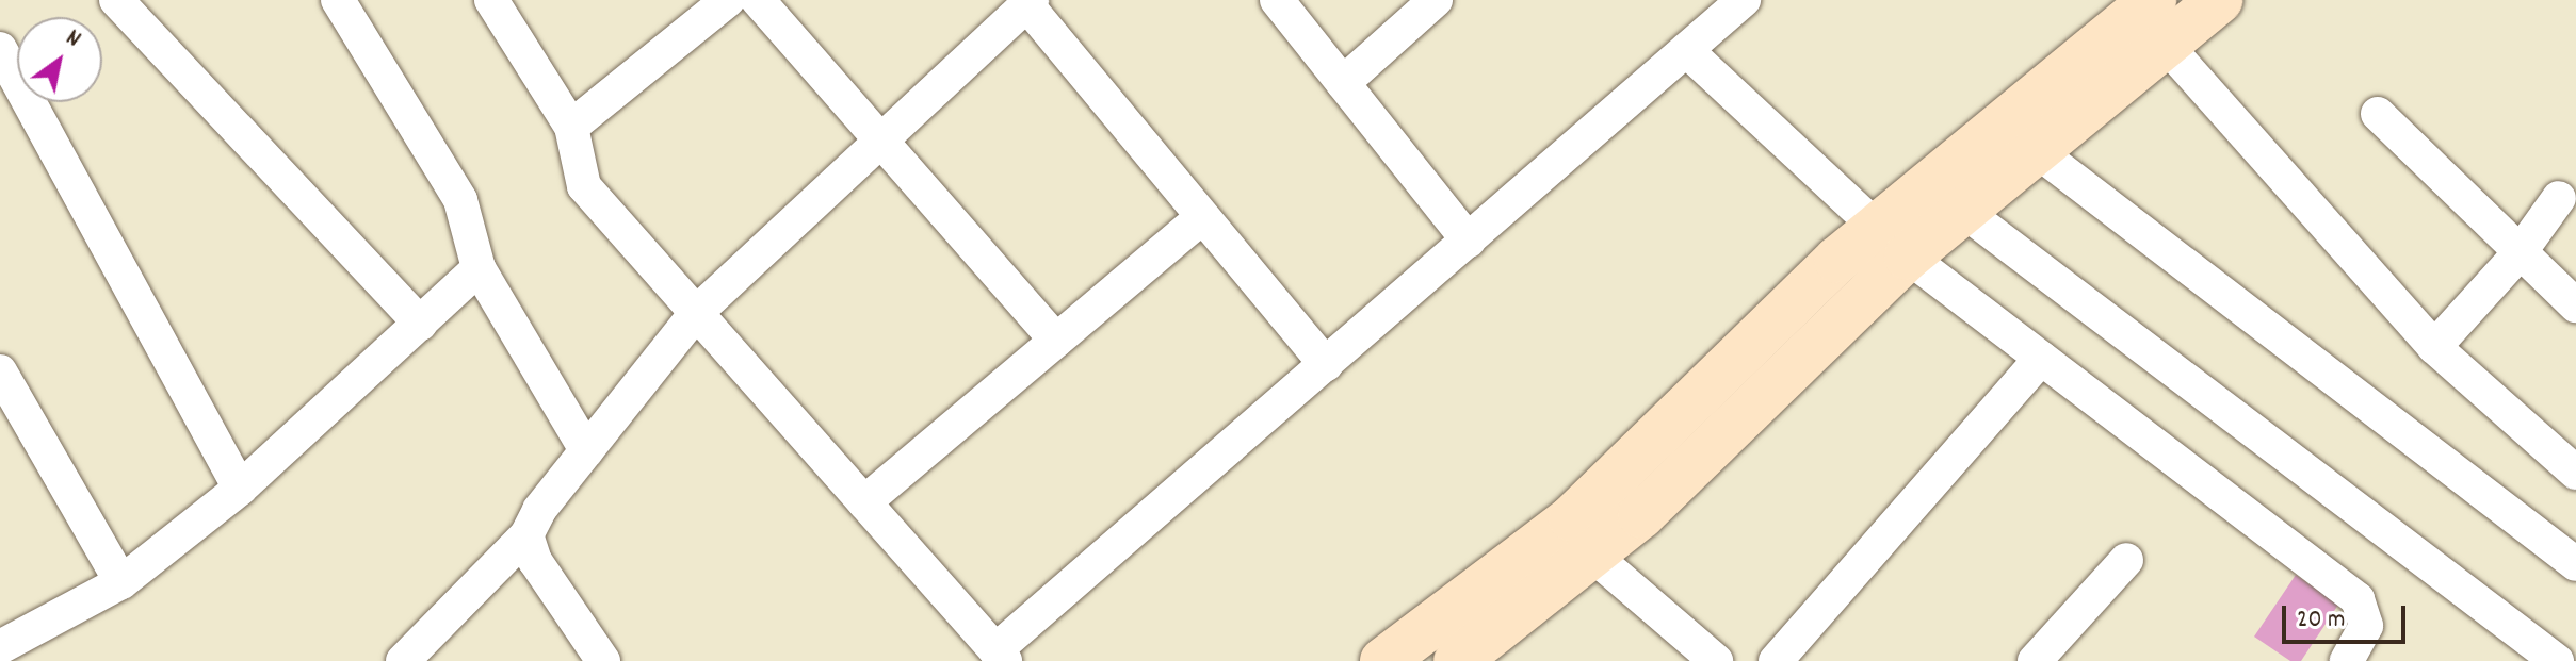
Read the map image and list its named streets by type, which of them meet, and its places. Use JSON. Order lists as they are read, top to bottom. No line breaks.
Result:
{"scale_bar":"20 m","north":"top right"}
